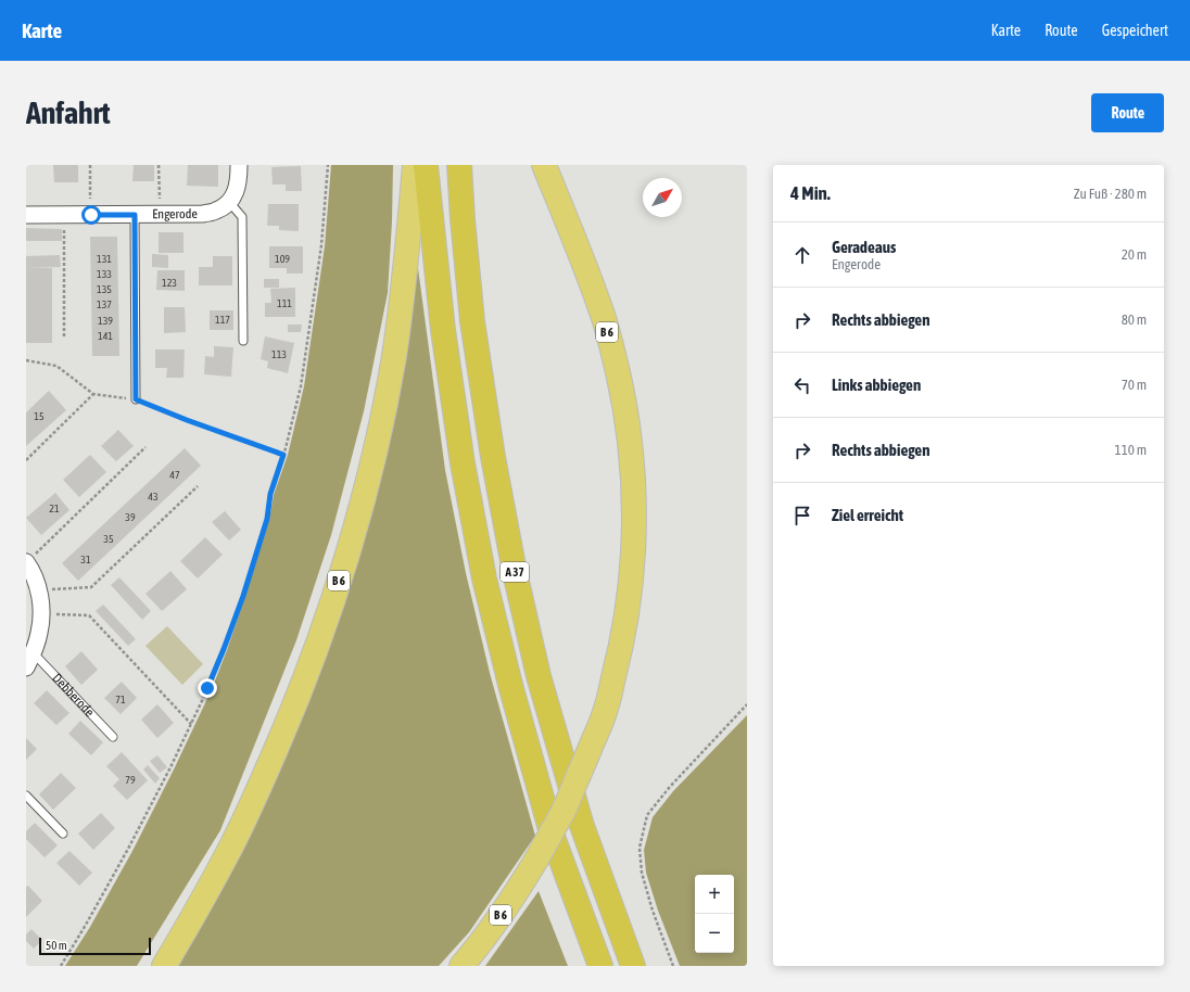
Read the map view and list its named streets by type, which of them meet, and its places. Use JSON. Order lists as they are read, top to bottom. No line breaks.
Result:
{"streets":{"highway":["B 6","A 37"],"street":["Engerode"],"lane":["Debberode"]},"house_numbers":["131","109","133","123","135","111","137","117","139","141","113","15","47","43","21","39","35","31","71","79"],"scale_bar":"50 m","north":"top right","page":{"header":"Karte","nav":["Karte","Route","Gespeichert"],"buttons":"Route","title":"Anfahrt","heading":["4 Min.","Zu Fuß · 280 m"],"list":[["Geradeaus","Engerode","20 m"],["Rechts abbiegen","80 m"],["Links abbiegen","70 m"],["Rechts abbiegen","110 m"],"Ziel erreicht"],"map_buttons":["+","−"],"scale":"50 m"}}
